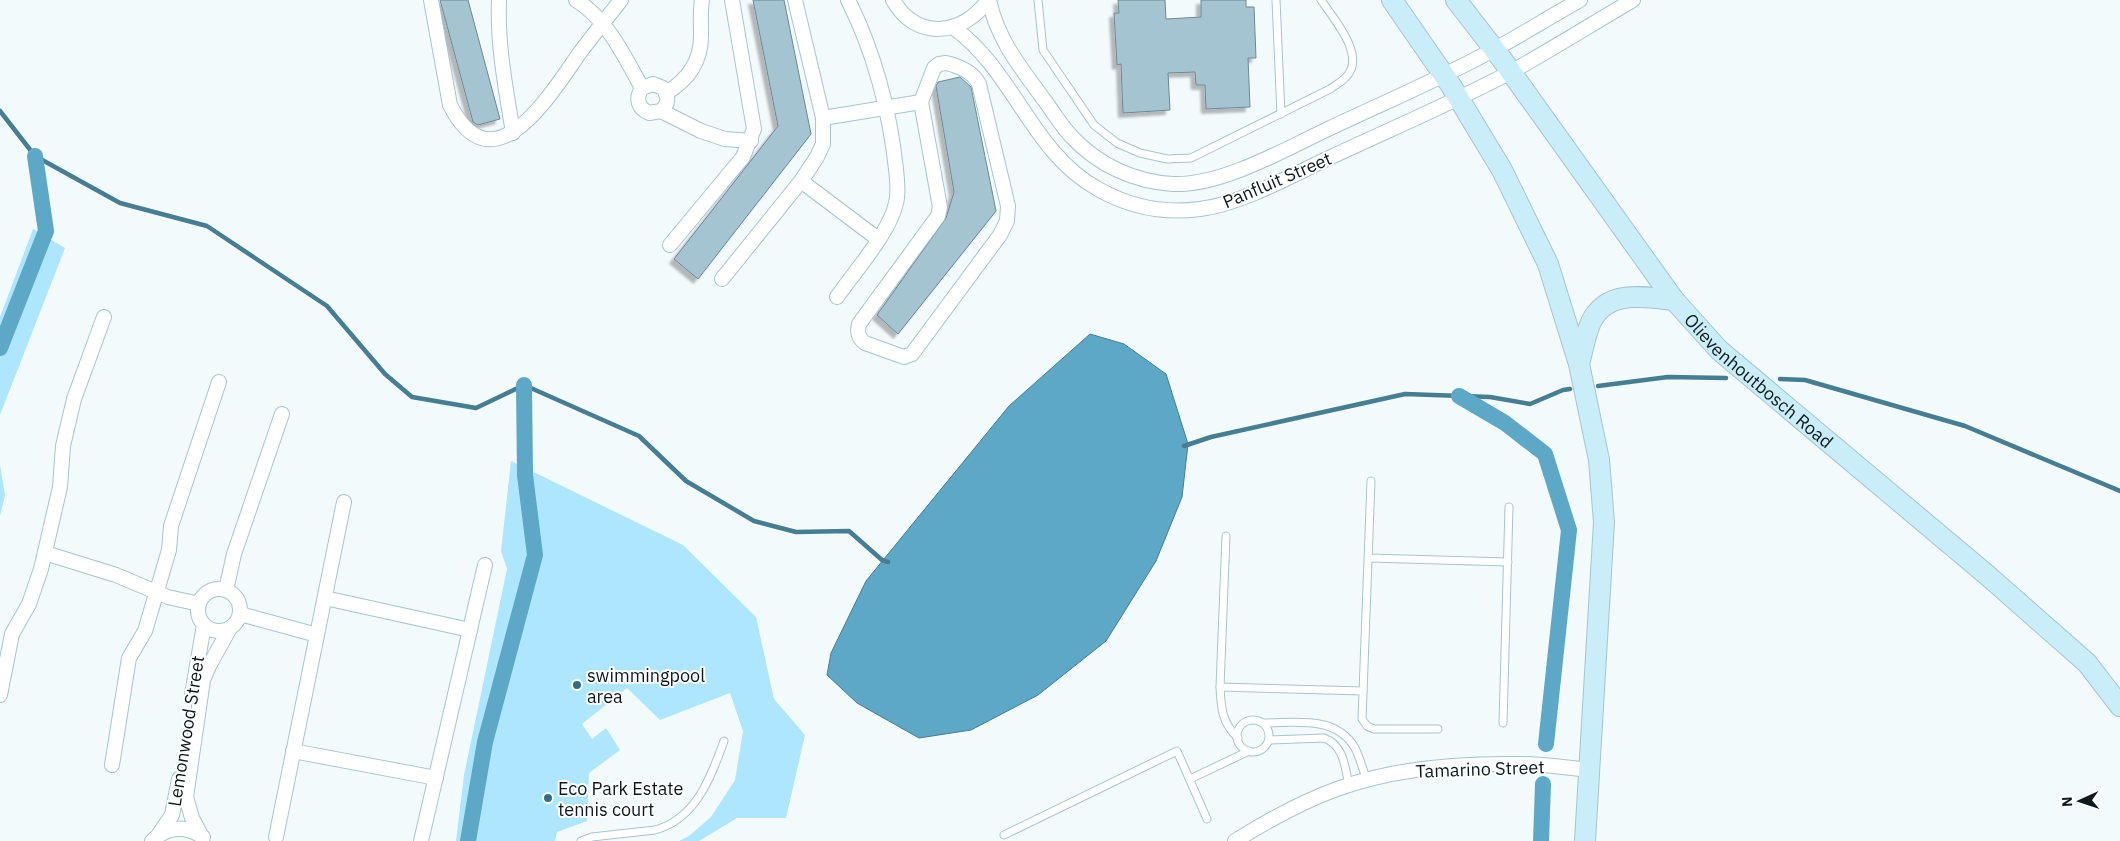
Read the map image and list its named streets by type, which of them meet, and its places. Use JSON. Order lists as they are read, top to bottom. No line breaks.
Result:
{"streets":{"main road":["Olievenhoutbosch Road"],"street":["Panfluit Street","Lemonwood Street","Tamarino Street"]},"crossings":[["Panfluit Street","Olievenhoutbosch Road"]],"places":["swimmingpool area","Eco Park Estate tennis court"],"north":"left"}
